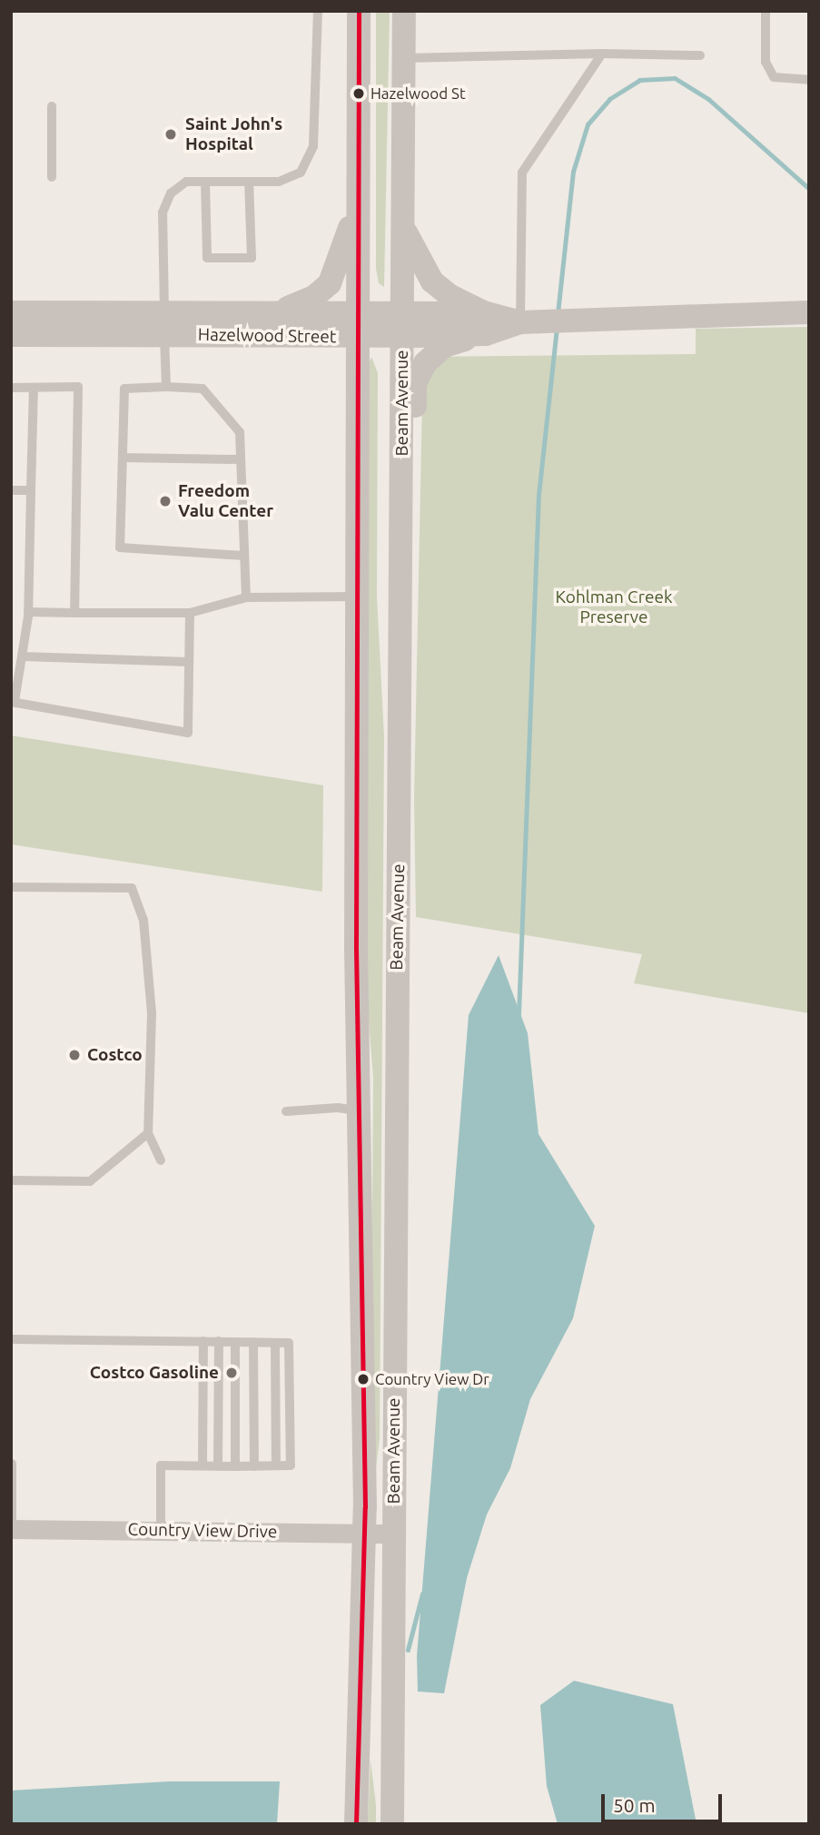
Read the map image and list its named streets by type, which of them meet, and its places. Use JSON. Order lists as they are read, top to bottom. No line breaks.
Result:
{"streets":{"street":["Hazelwood Street","Beam Avenue","Country View Drive"]},"crossings":[["Hazelwood Street","Beam Avenue"],["Beam Avenue","Country View Drive"]],"parks":["Kohlman Creek Preserve"],"places":["Hazelwood St","Saint John's Hospital","Freedom Valu Center","Costco","Costco Gasoline","Country View Dr"],"scale_bar":"50 m"}
